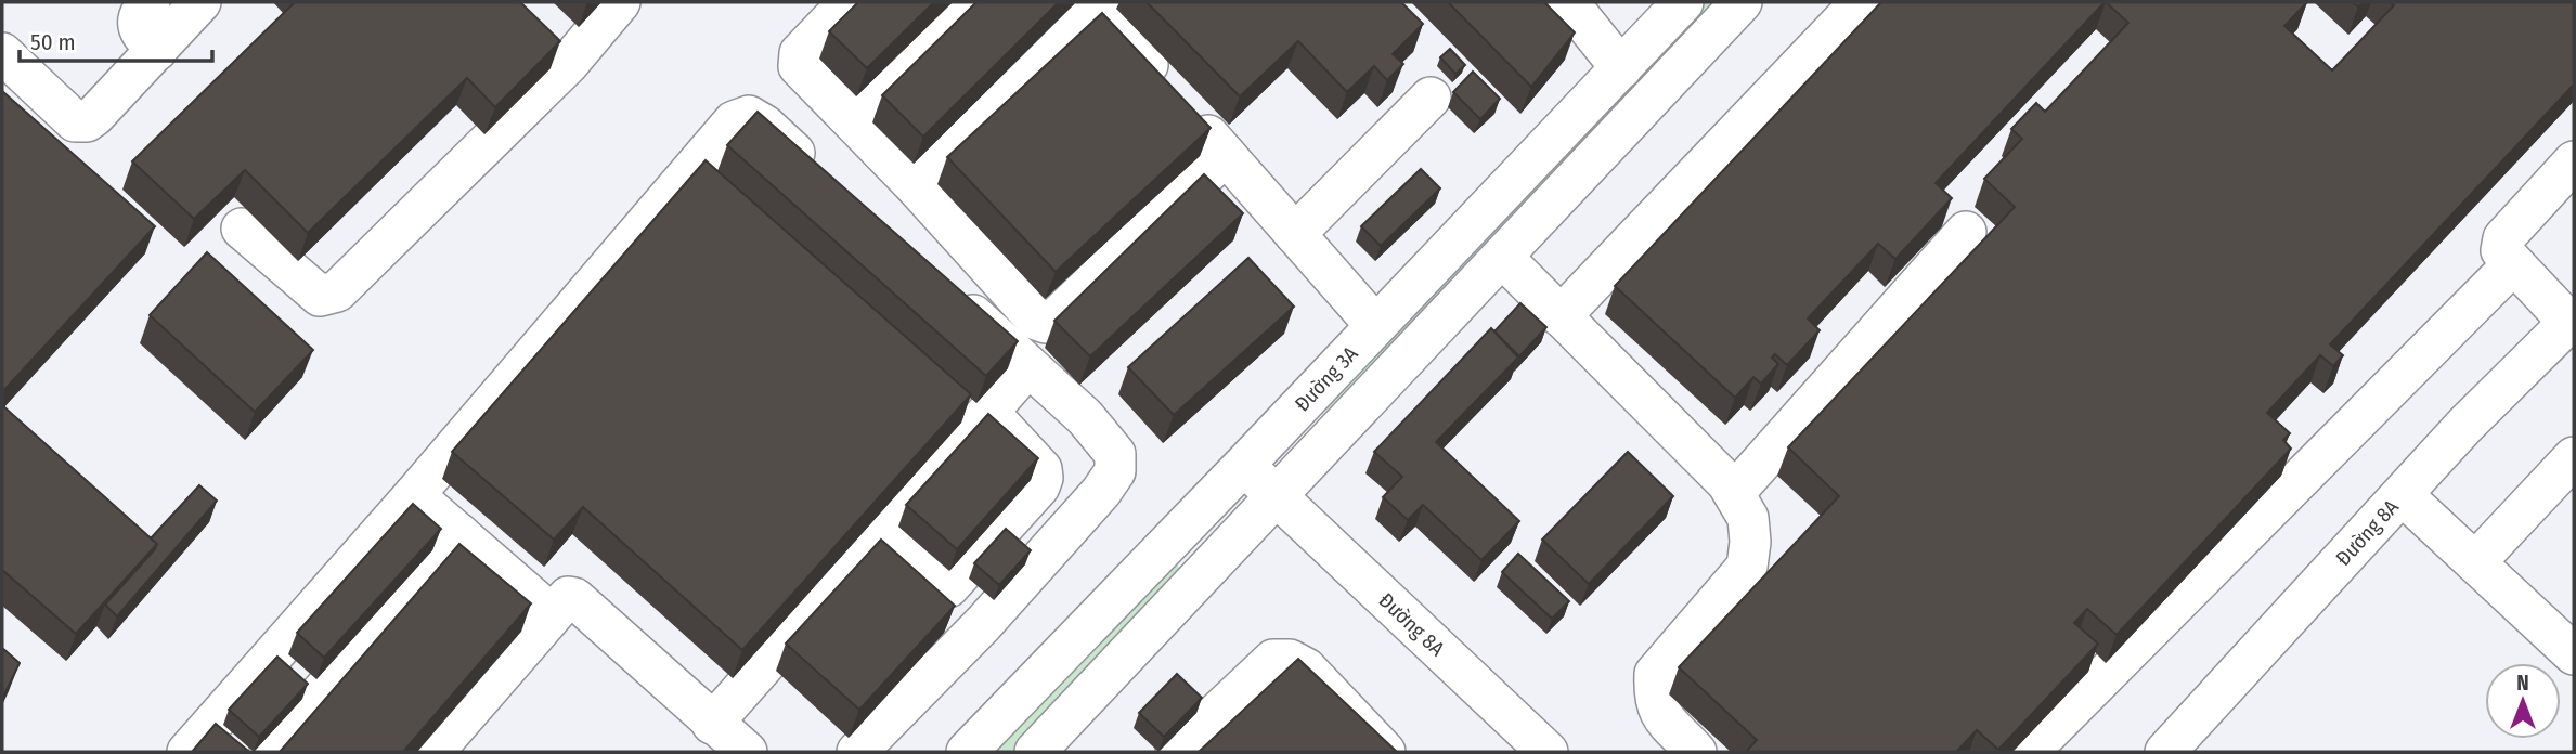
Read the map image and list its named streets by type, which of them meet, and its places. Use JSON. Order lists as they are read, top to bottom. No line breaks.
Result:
{"streets":{"street":["Đường 3A","Đường 8A"]},"crossings":[["Đường 3A","Đường 8A"]],"scale_bar":"50 m","north":"top"}
